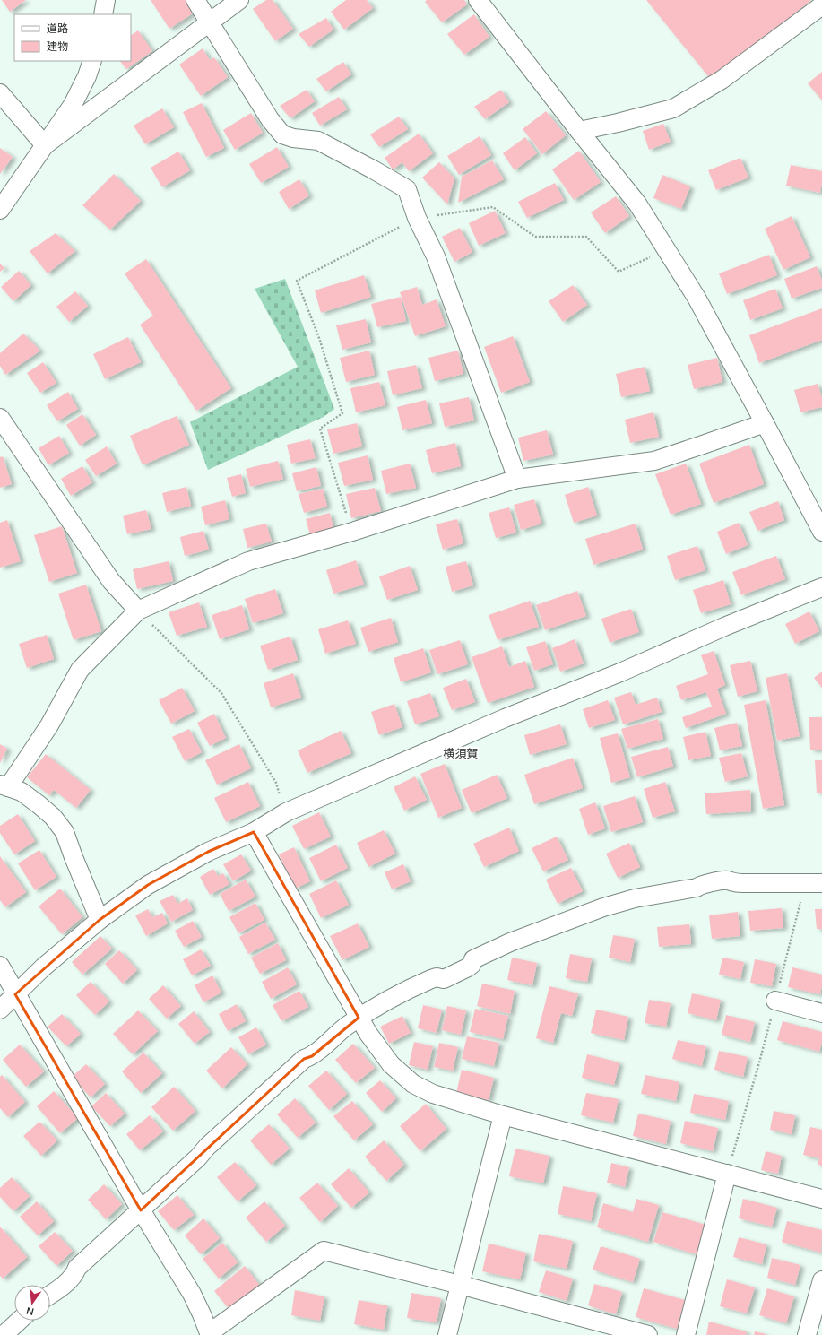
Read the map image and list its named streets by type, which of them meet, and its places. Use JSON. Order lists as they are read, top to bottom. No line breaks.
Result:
{"districts":["横須賀"],"legend":["道路","建物"],"north":"bottom"}
